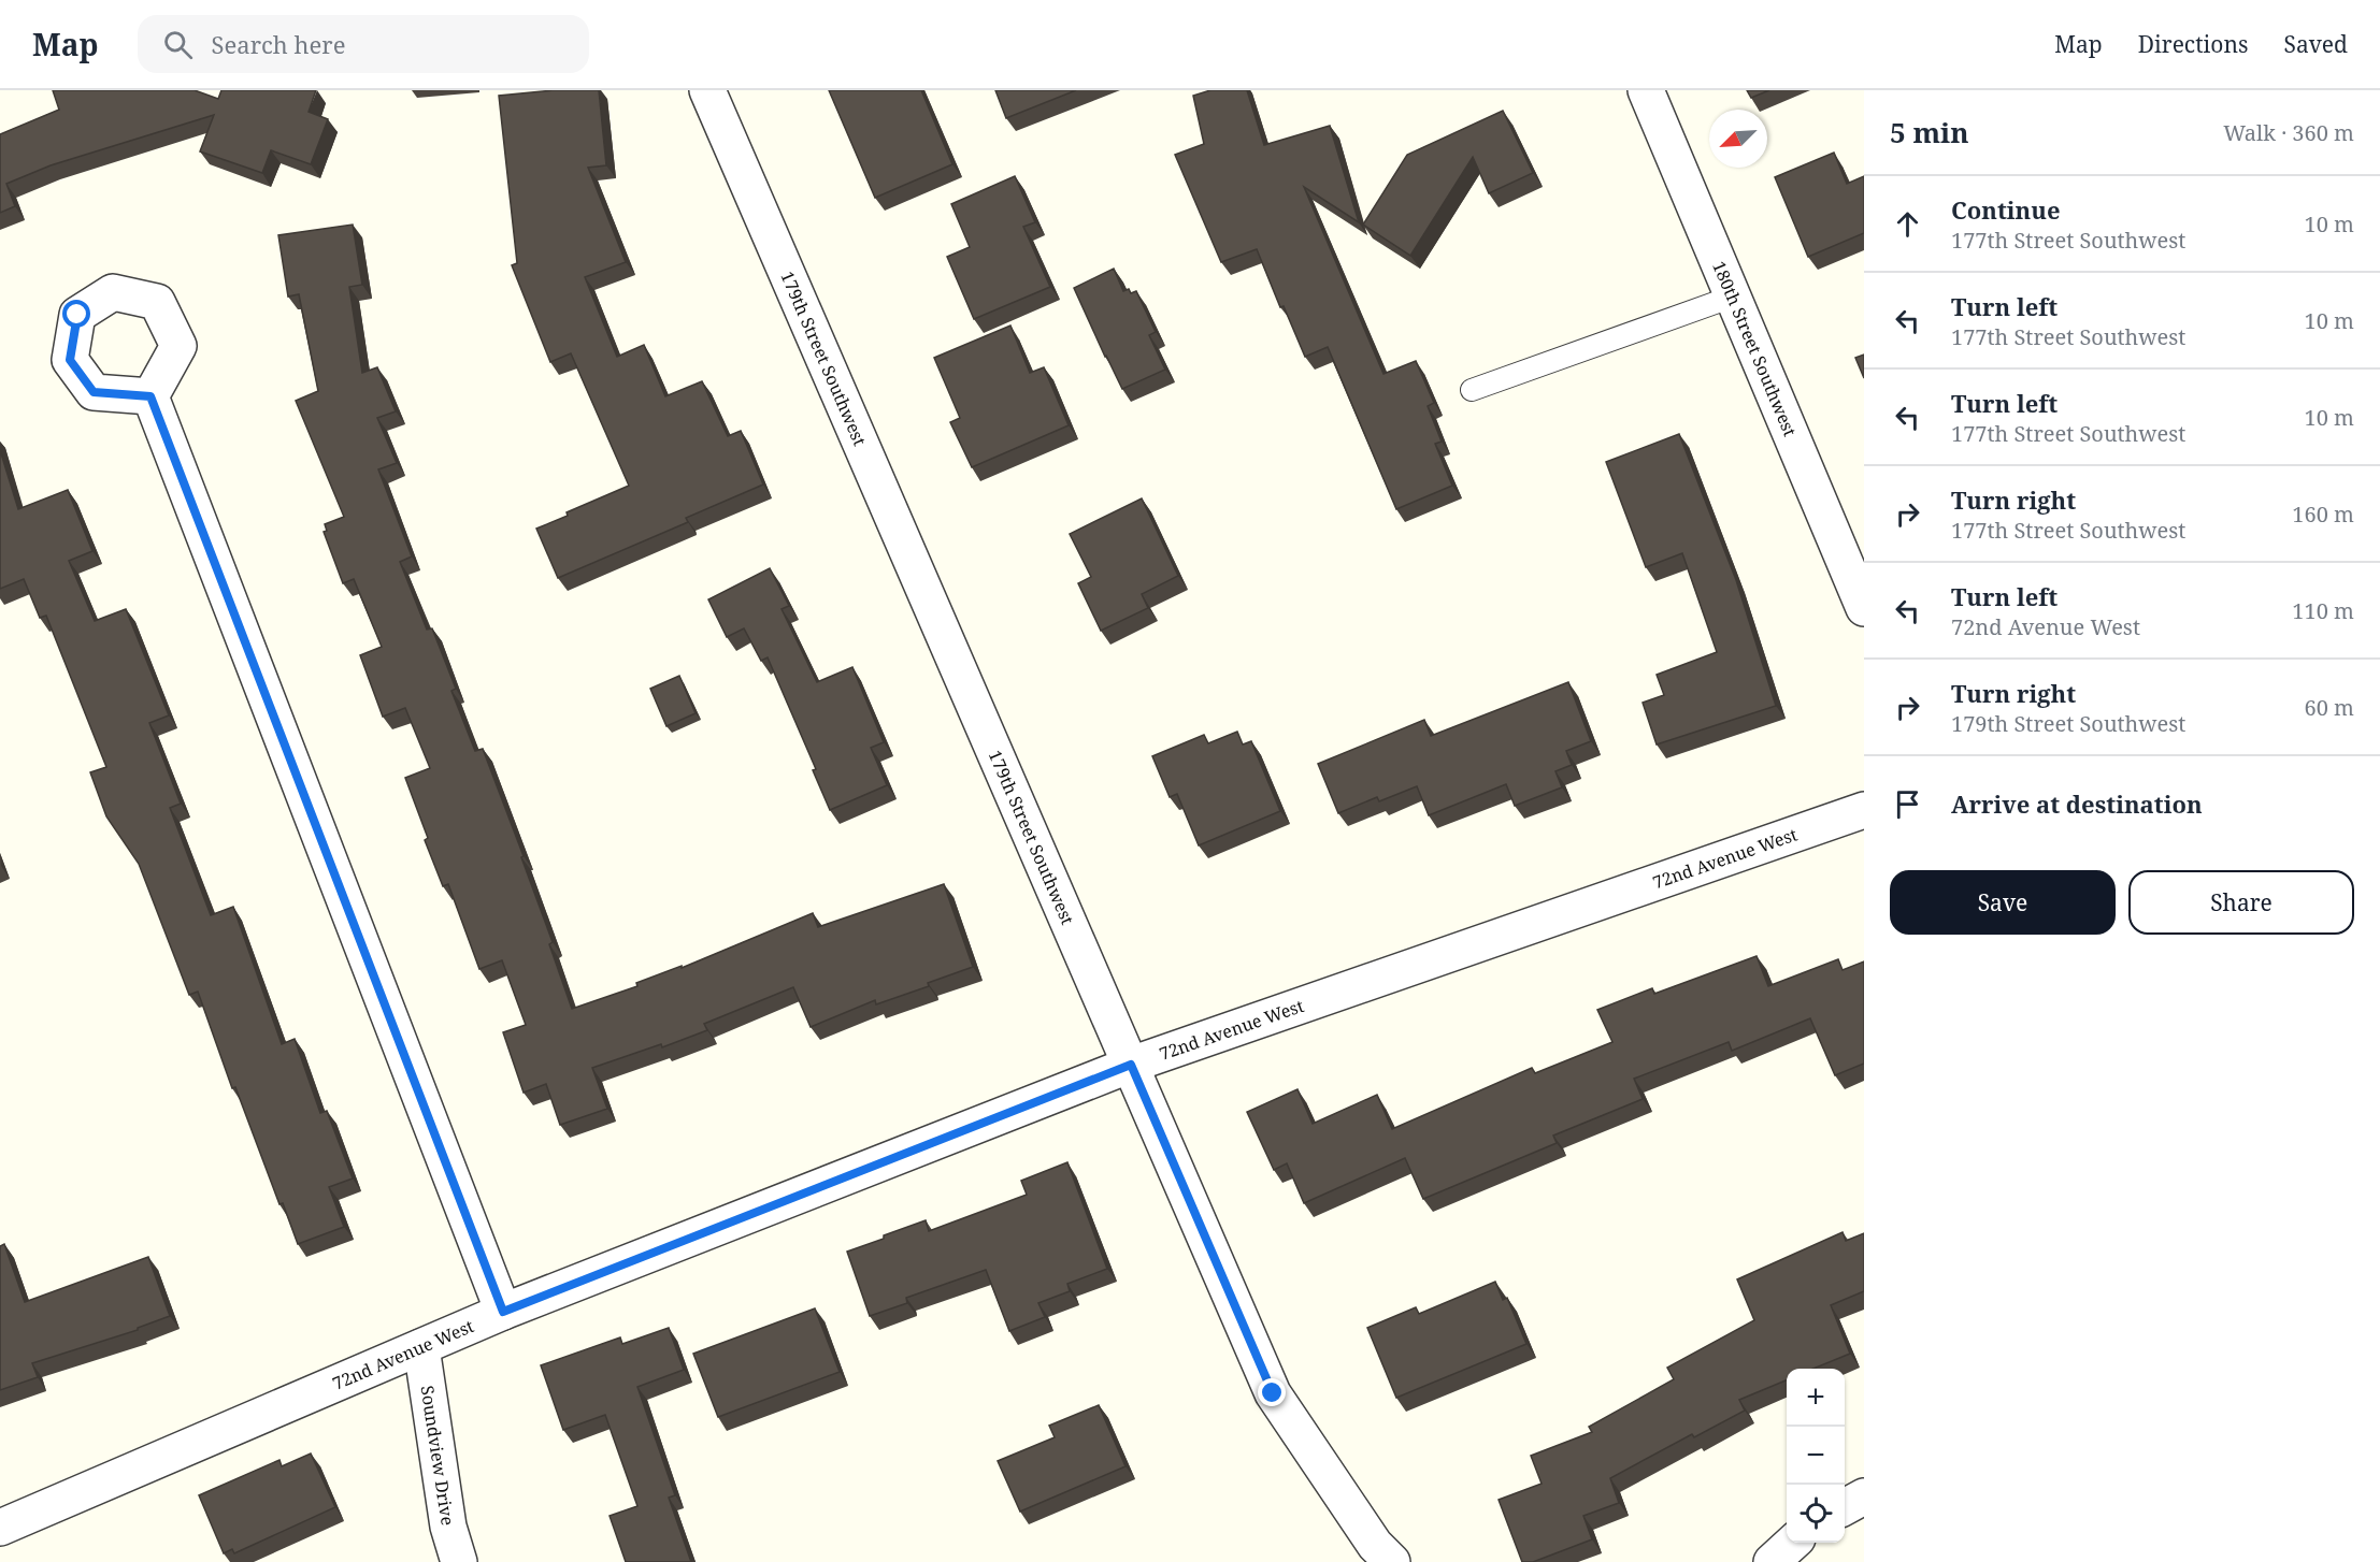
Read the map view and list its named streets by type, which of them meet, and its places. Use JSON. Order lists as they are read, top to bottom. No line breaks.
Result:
{"streets":{"street":["180th Street Southwest","179th Street Southwest","72nd Avenue West","Soundview Drive"]},"crossings":[["179th Street Southwest","72nd Avenue West"],["72nd Avenue West","Soundview Drive"]],"north":"bottom left","page":{"header":"Map","search":"Search here","nav":["Map","Directions","Saved"],"heading":["5 min","Walk · 360 m"],"list":[["Continue","177th Street Southwest","10 m"],["Turn left","177th Street Southwest","10 m"],["Turn left","177th Street Southwest","10 m"],["Turn right","177th Street Southwest","160 m"],["Turn left","72nd Avenue West","110 m"],["Turn right","179th Street Southwest","60 m"],"Arrive at destination"],"buttons":["Save","Share"],"map_buttons":["+","−"]}}
